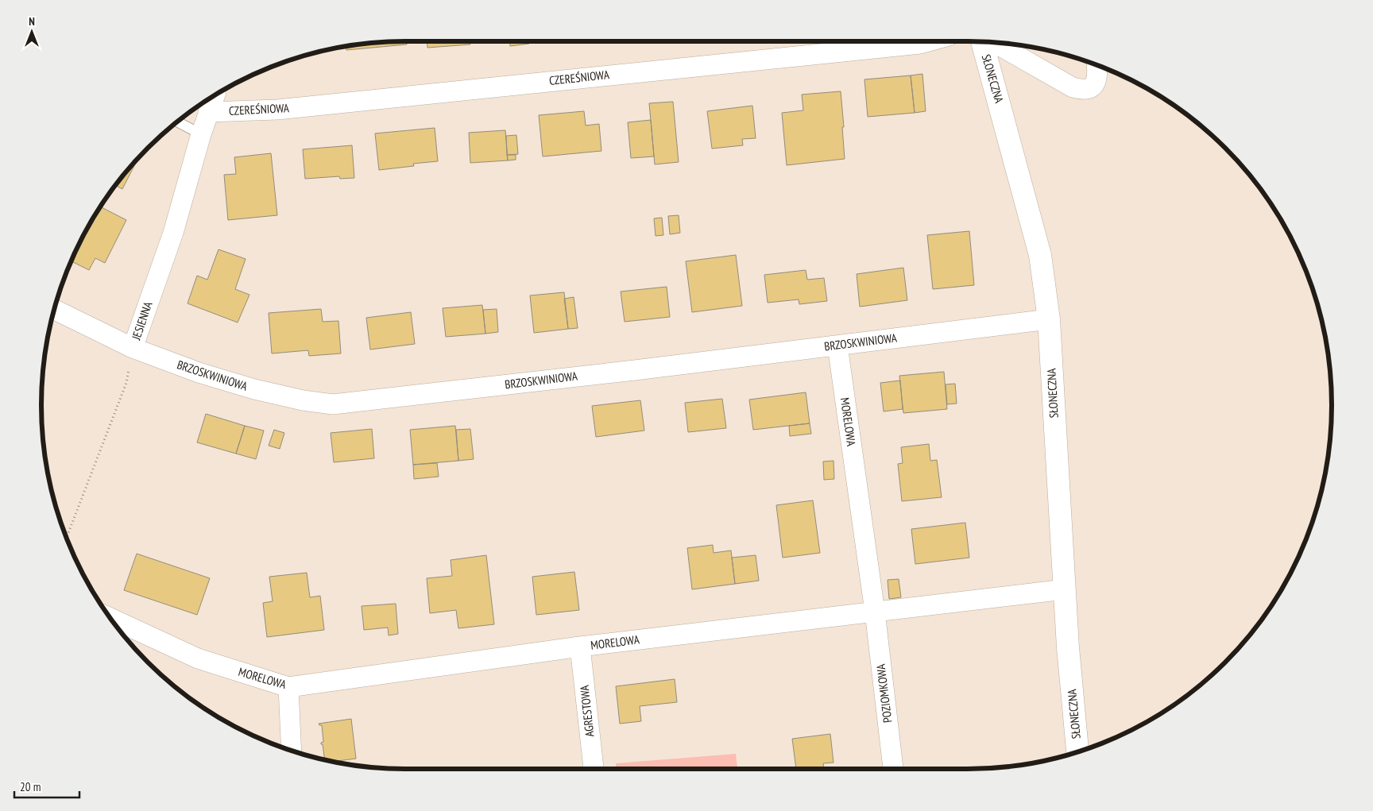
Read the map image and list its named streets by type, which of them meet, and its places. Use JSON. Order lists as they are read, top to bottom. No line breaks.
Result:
{"streets":{"street":["CZEREŚNIOWA","SŁONECZNA","JESIENNA","BRZOSKWINIOWA","MORELOWA","POZIOMKOWA","AGRESTOWA"]},"crossings":[["CZEREŚNIOWA","JESIENNA"],["SŁONECZNA","BRZOSKWINIOWA"],["JESIENNA","BRZOSKWINIOWA"],["BRZOSKWINIOWA","MORELOWA"],["MORELOWA","POZIOMKOWA"],["MORELOWA","AGRESTOWA"]],"scale_bar":"20 m","north":"top"}
